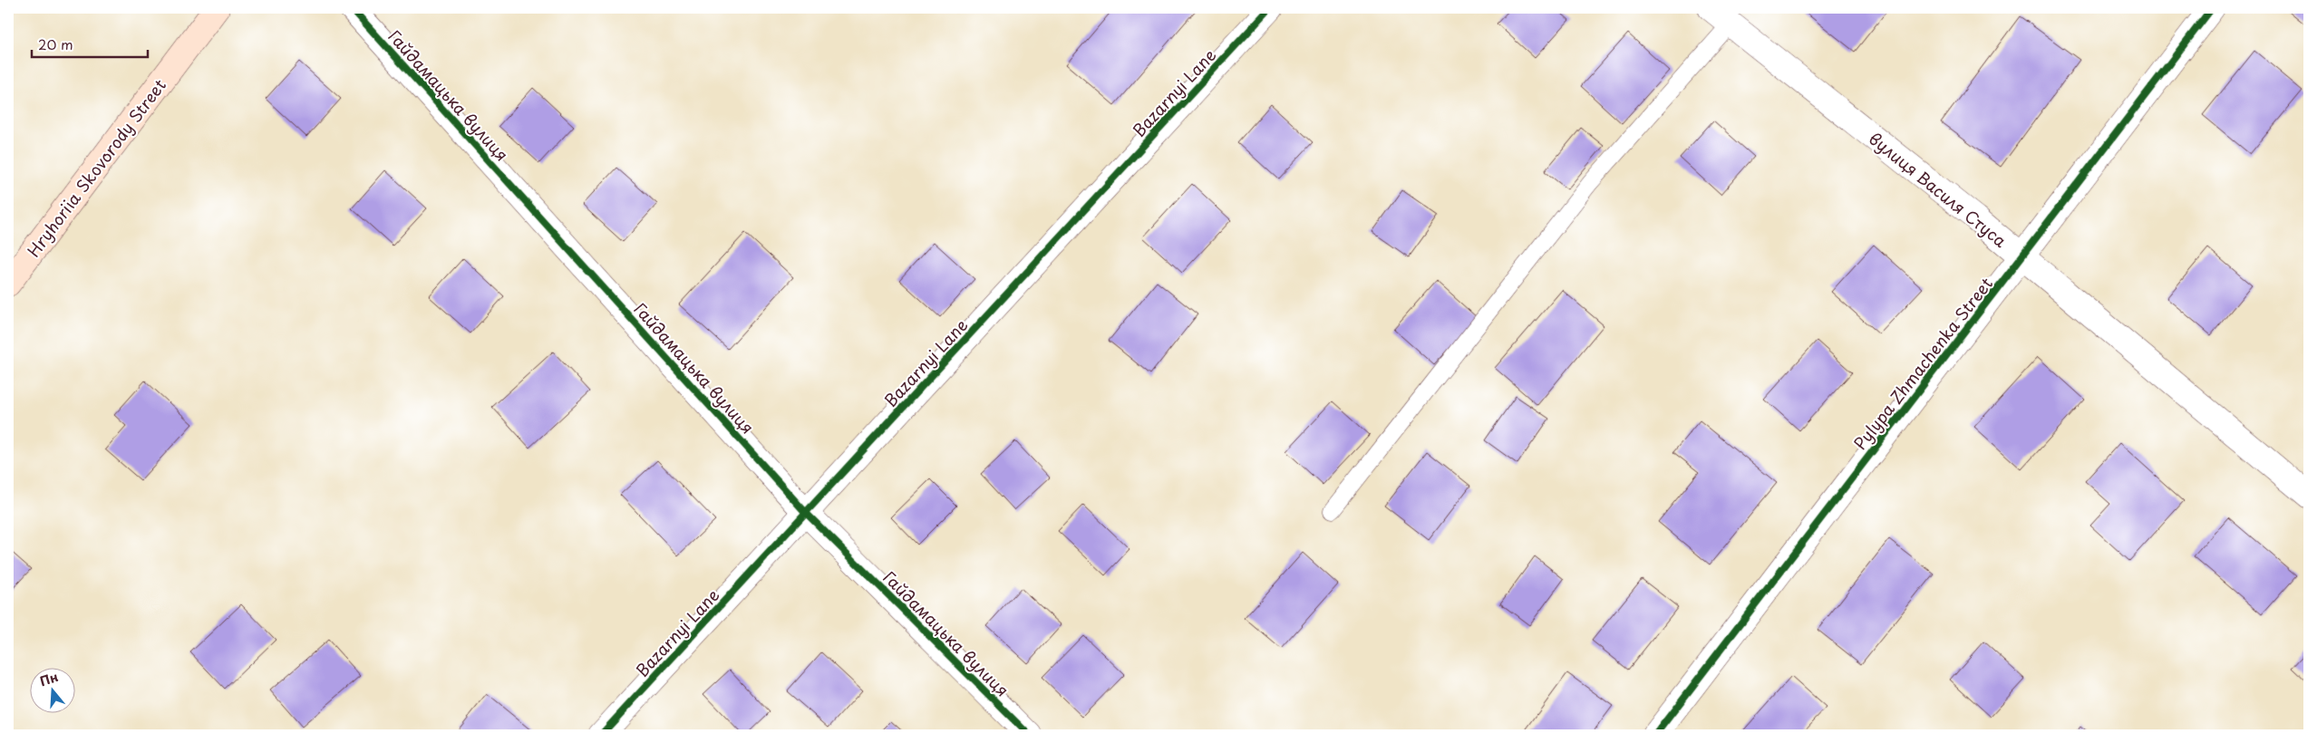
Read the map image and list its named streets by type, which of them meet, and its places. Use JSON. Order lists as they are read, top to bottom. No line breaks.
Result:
{"streets":{"street":["Bazarnyi Lane","Гайдамацька вулиця","Hryhoriia Skovorody Street","вулиця Василя Стуса","Pylypa Zhmachenka Street"]},"crossings":[["Bazarnyi Lane","Гайдамацька вулиця"],["вулиця Василя Стуса","Pylypa Zhmachenka Street"]],"scale_bar":"20 m","north":"top"}
